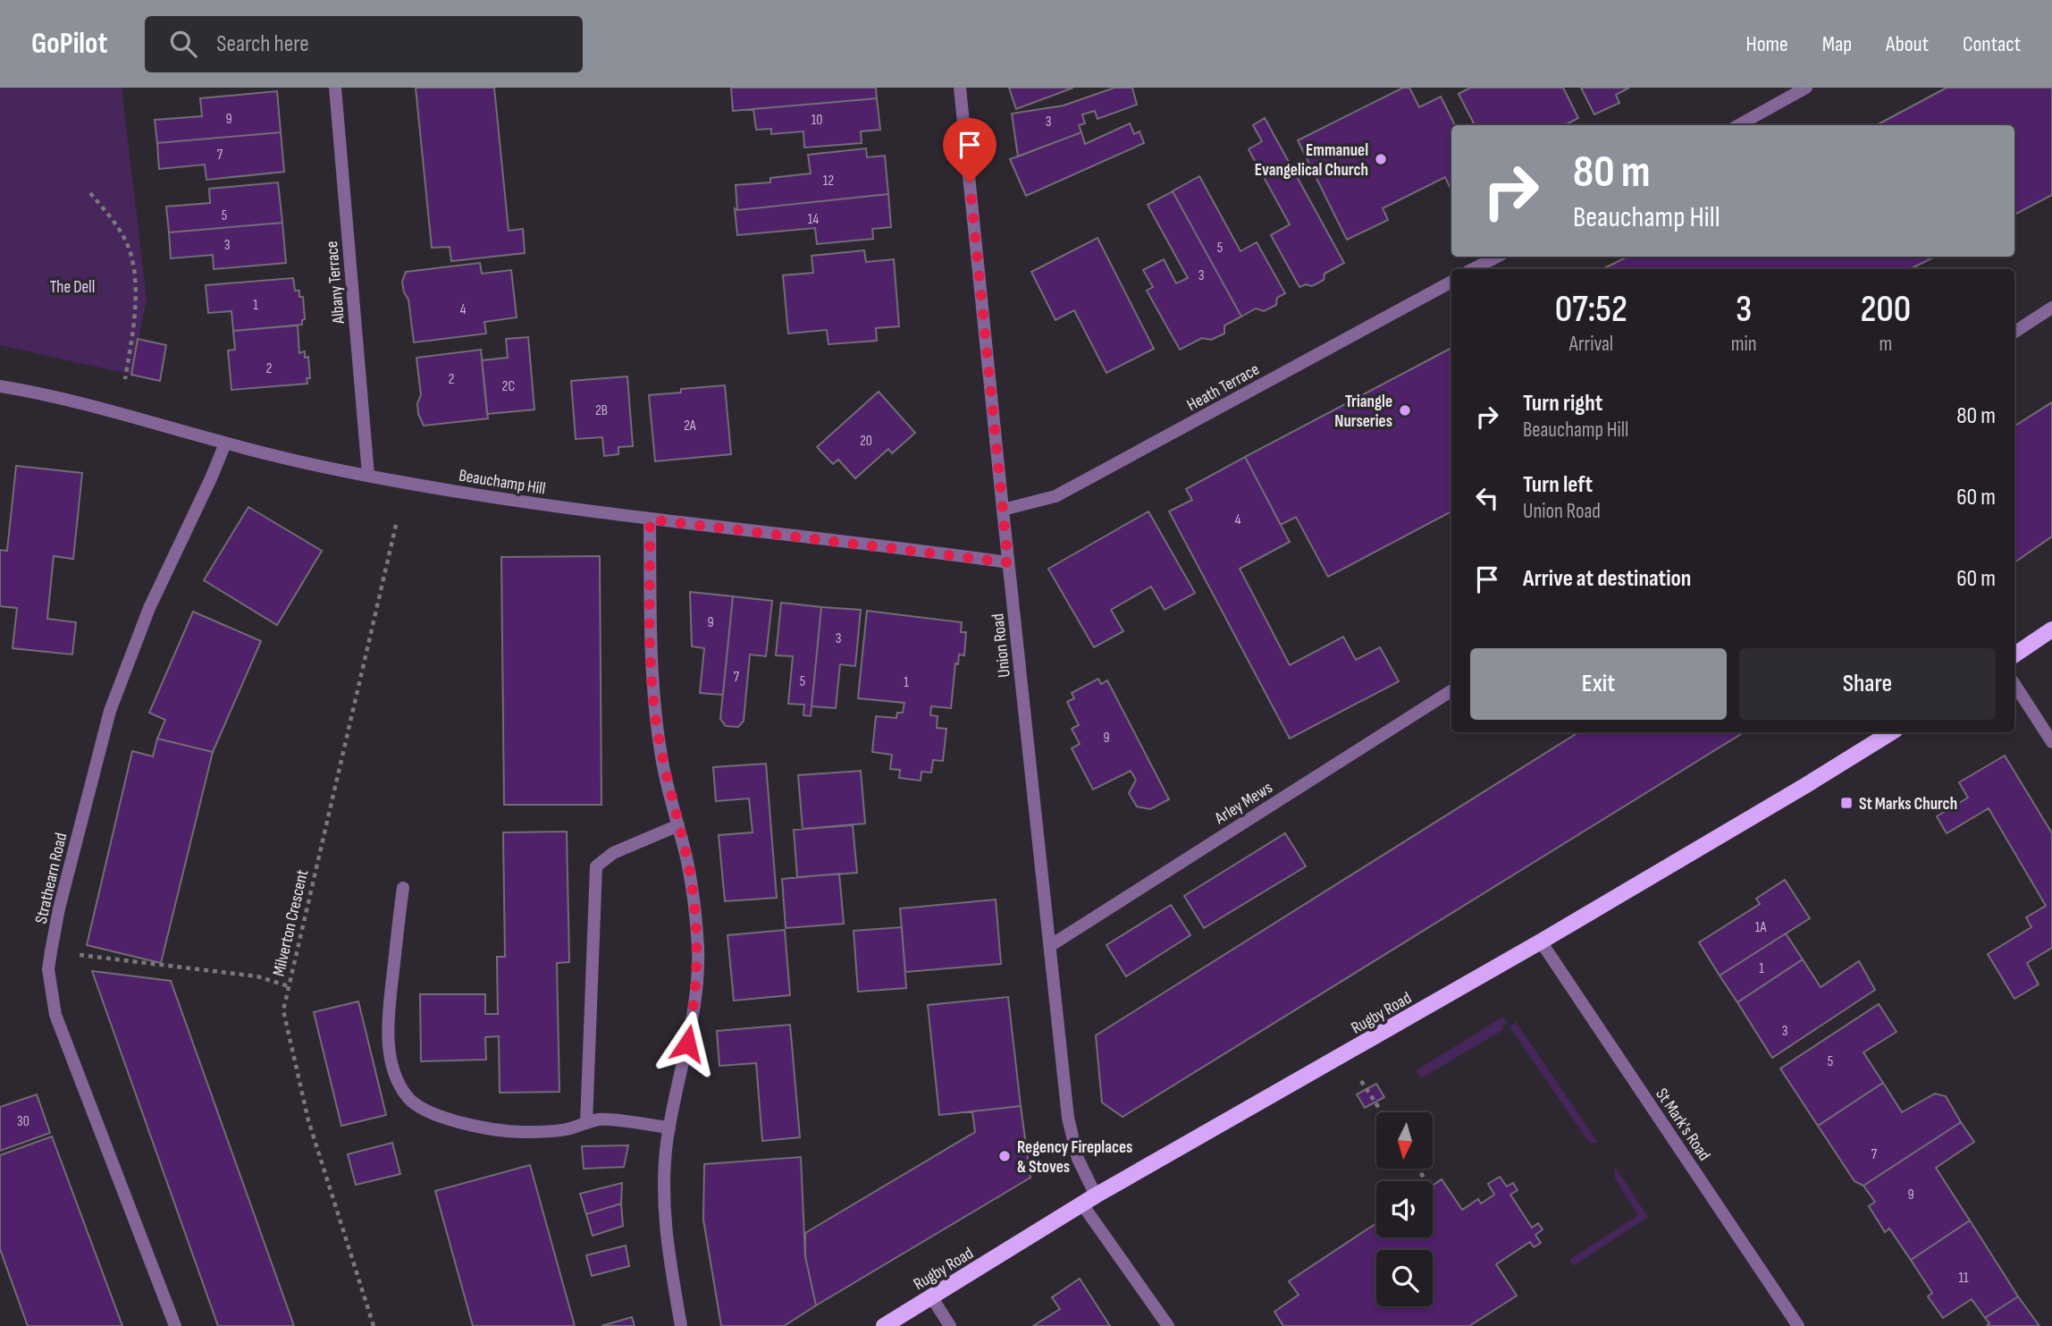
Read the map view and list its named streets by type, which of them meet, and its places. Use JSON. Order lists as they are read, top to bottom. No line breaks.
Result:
{"streets":{"main road":["Rugby Road"],"street":["Albany Terrace","Heath Terrace","Beauchamp Hill","Union Road","Arley Mews","Strathearn Road","St Mark's Road"],"path":["Milverton Crescent"]},"crossings":[["Albany Terrace","Beauchamp Hill"],["Heath Terrace","Union Road"],["Beauchamp Hill","Union Road"],["Beauchamp Hill","Strathearn Road"],["Union Road","Arley Mews"],["Union Road","Rugby Road"],["Rugby Road","St Mark's Road"]],"parks":["The Dell"],"places":{"other":["Emmanuel Evangelical Church","Triangle Nurseries","Regency Fireplaces & Stoves"],"transit":["St Marks Church"]},"house_numbers":["9","10","3","7","12","5","14","3","5","3","1","4","2","2","2C","2B","2A","20","4","9","3","7","5","1","9","1A","1","3","5","30","7","9","11"],"north":"bottom","page":{"header":"GoPilot","search":"Search here","nav":["Home","Map","About","Contact"],"turn":["80 m","Beauchamp Hill"],"eta":["07:52","Arrival","3","min","200","m"],"list":[{"name":"Turn right","note":"Beauchamp Hill","value":"80 m"},{"name":"Turn left","note":"Union Road","value":"60 m"},{"name":"Arrive at destination","value":"60 m"}],"buttons":["Exit","Share"]}}
